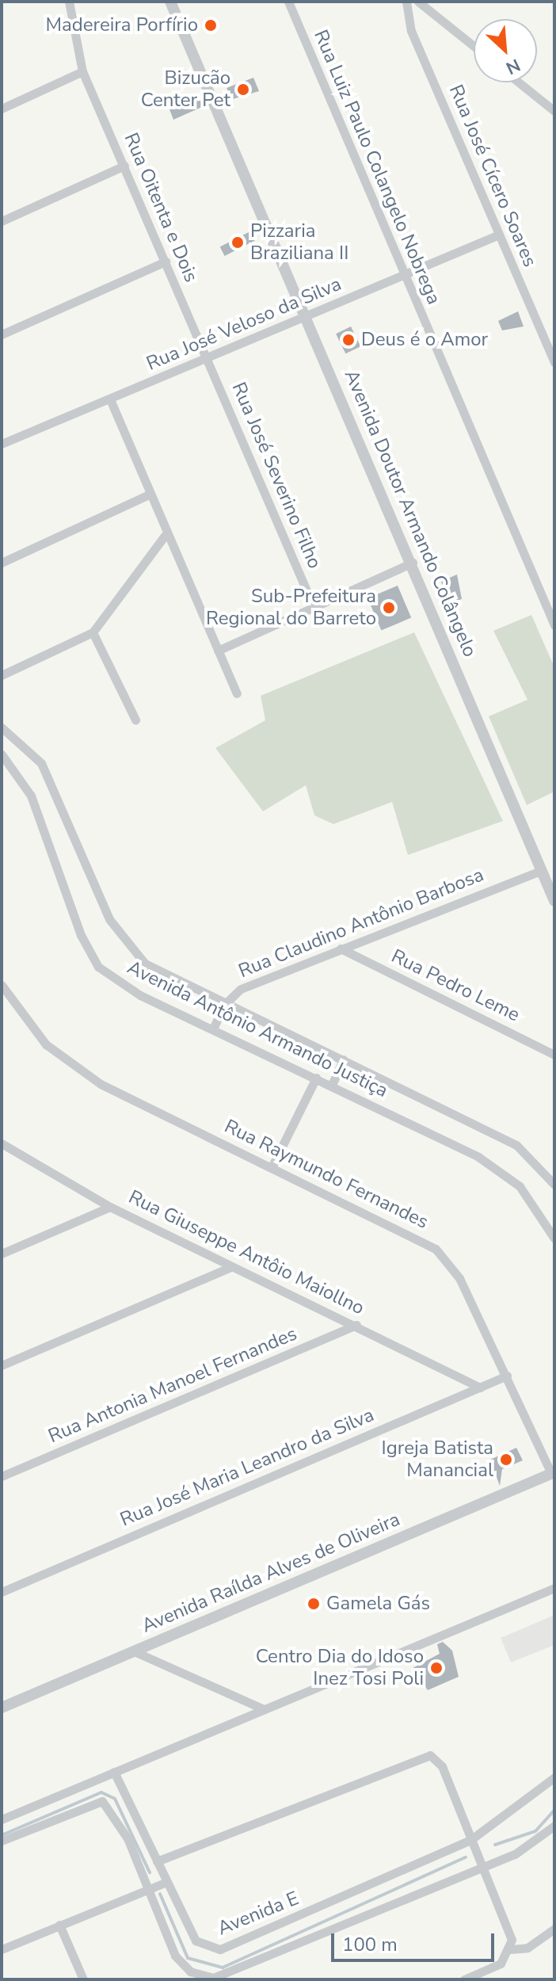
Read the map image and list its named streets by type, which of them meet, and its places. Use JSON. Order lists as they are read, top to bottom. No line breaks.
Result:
{"streets":{"street":["Rua Luiz Paulo Colangelo Nobrega","Rua José Cícero Soares","Rua Oitenta e Dois","Rua José Veloso da Silva","Rua José Severino Filho","Avenida Doutor Armando Colângelo","Rua Claudino Antônio Barbosa","Rua Pedro Leme","Avenida Antônio Armando Justiça","Rua Raymundo Fernandes","Rua Giuseppe Antôio Maiollno","Rua Antonia Manoel Fernandes","Rua José Maria Leandro da Silva","Avenida Raílda Alves de Oliveira","Avenida E"]},"crossings":[["Rua Luiz Paulo Colangelo Nobrega","Rua José Veloso da Silva"],["Rua José Cícero Soares","Rua José Veloso da Silva"],["Rua Oitenta e Dois","Rua José Veloso da Silva"],["Rua Oitenta e Dois","Rua José Severino Filho"],["Rua José Veloso da Silva","Rua José Severino Filho"],["Rua José Veloso da Silva","Avenida Doutor Armando Colângelo"],["Avenida Doutor Armando Colângelo","Rua Claudino Antônio Barbosa"],["Rua Claudino Antônio Barbosa","Rua Pedro Leme"],["Rua Claudino Antônio Barbosa","Avenida Antônio Armando Justiça"],["Rua Raymundo Fernandes","Rua José Maria Leandro da Silva"],["Rua Raymundo Fernandes","Avenida Raílda Alves de Oliveira"],["Rua Giuseppe Antôio Maiollno","Rua Antonia Manoel Fernandes"],["Rua Giuseppe Antôio Maiollno","Rua José Maria Leandro da Silva"]],"places":["Madereira Porfírio","Bizucão Center Pet","Pizzaria Braziliana II","Deus é o Amor","Sub-Prefeitura Regional do Barreto","Igreja Batista Manancial","Gamela Gás","Centro Dia do Idoso Inez Tosi Poli"],"scale_bar":"100 m","north":"bottom right"}
